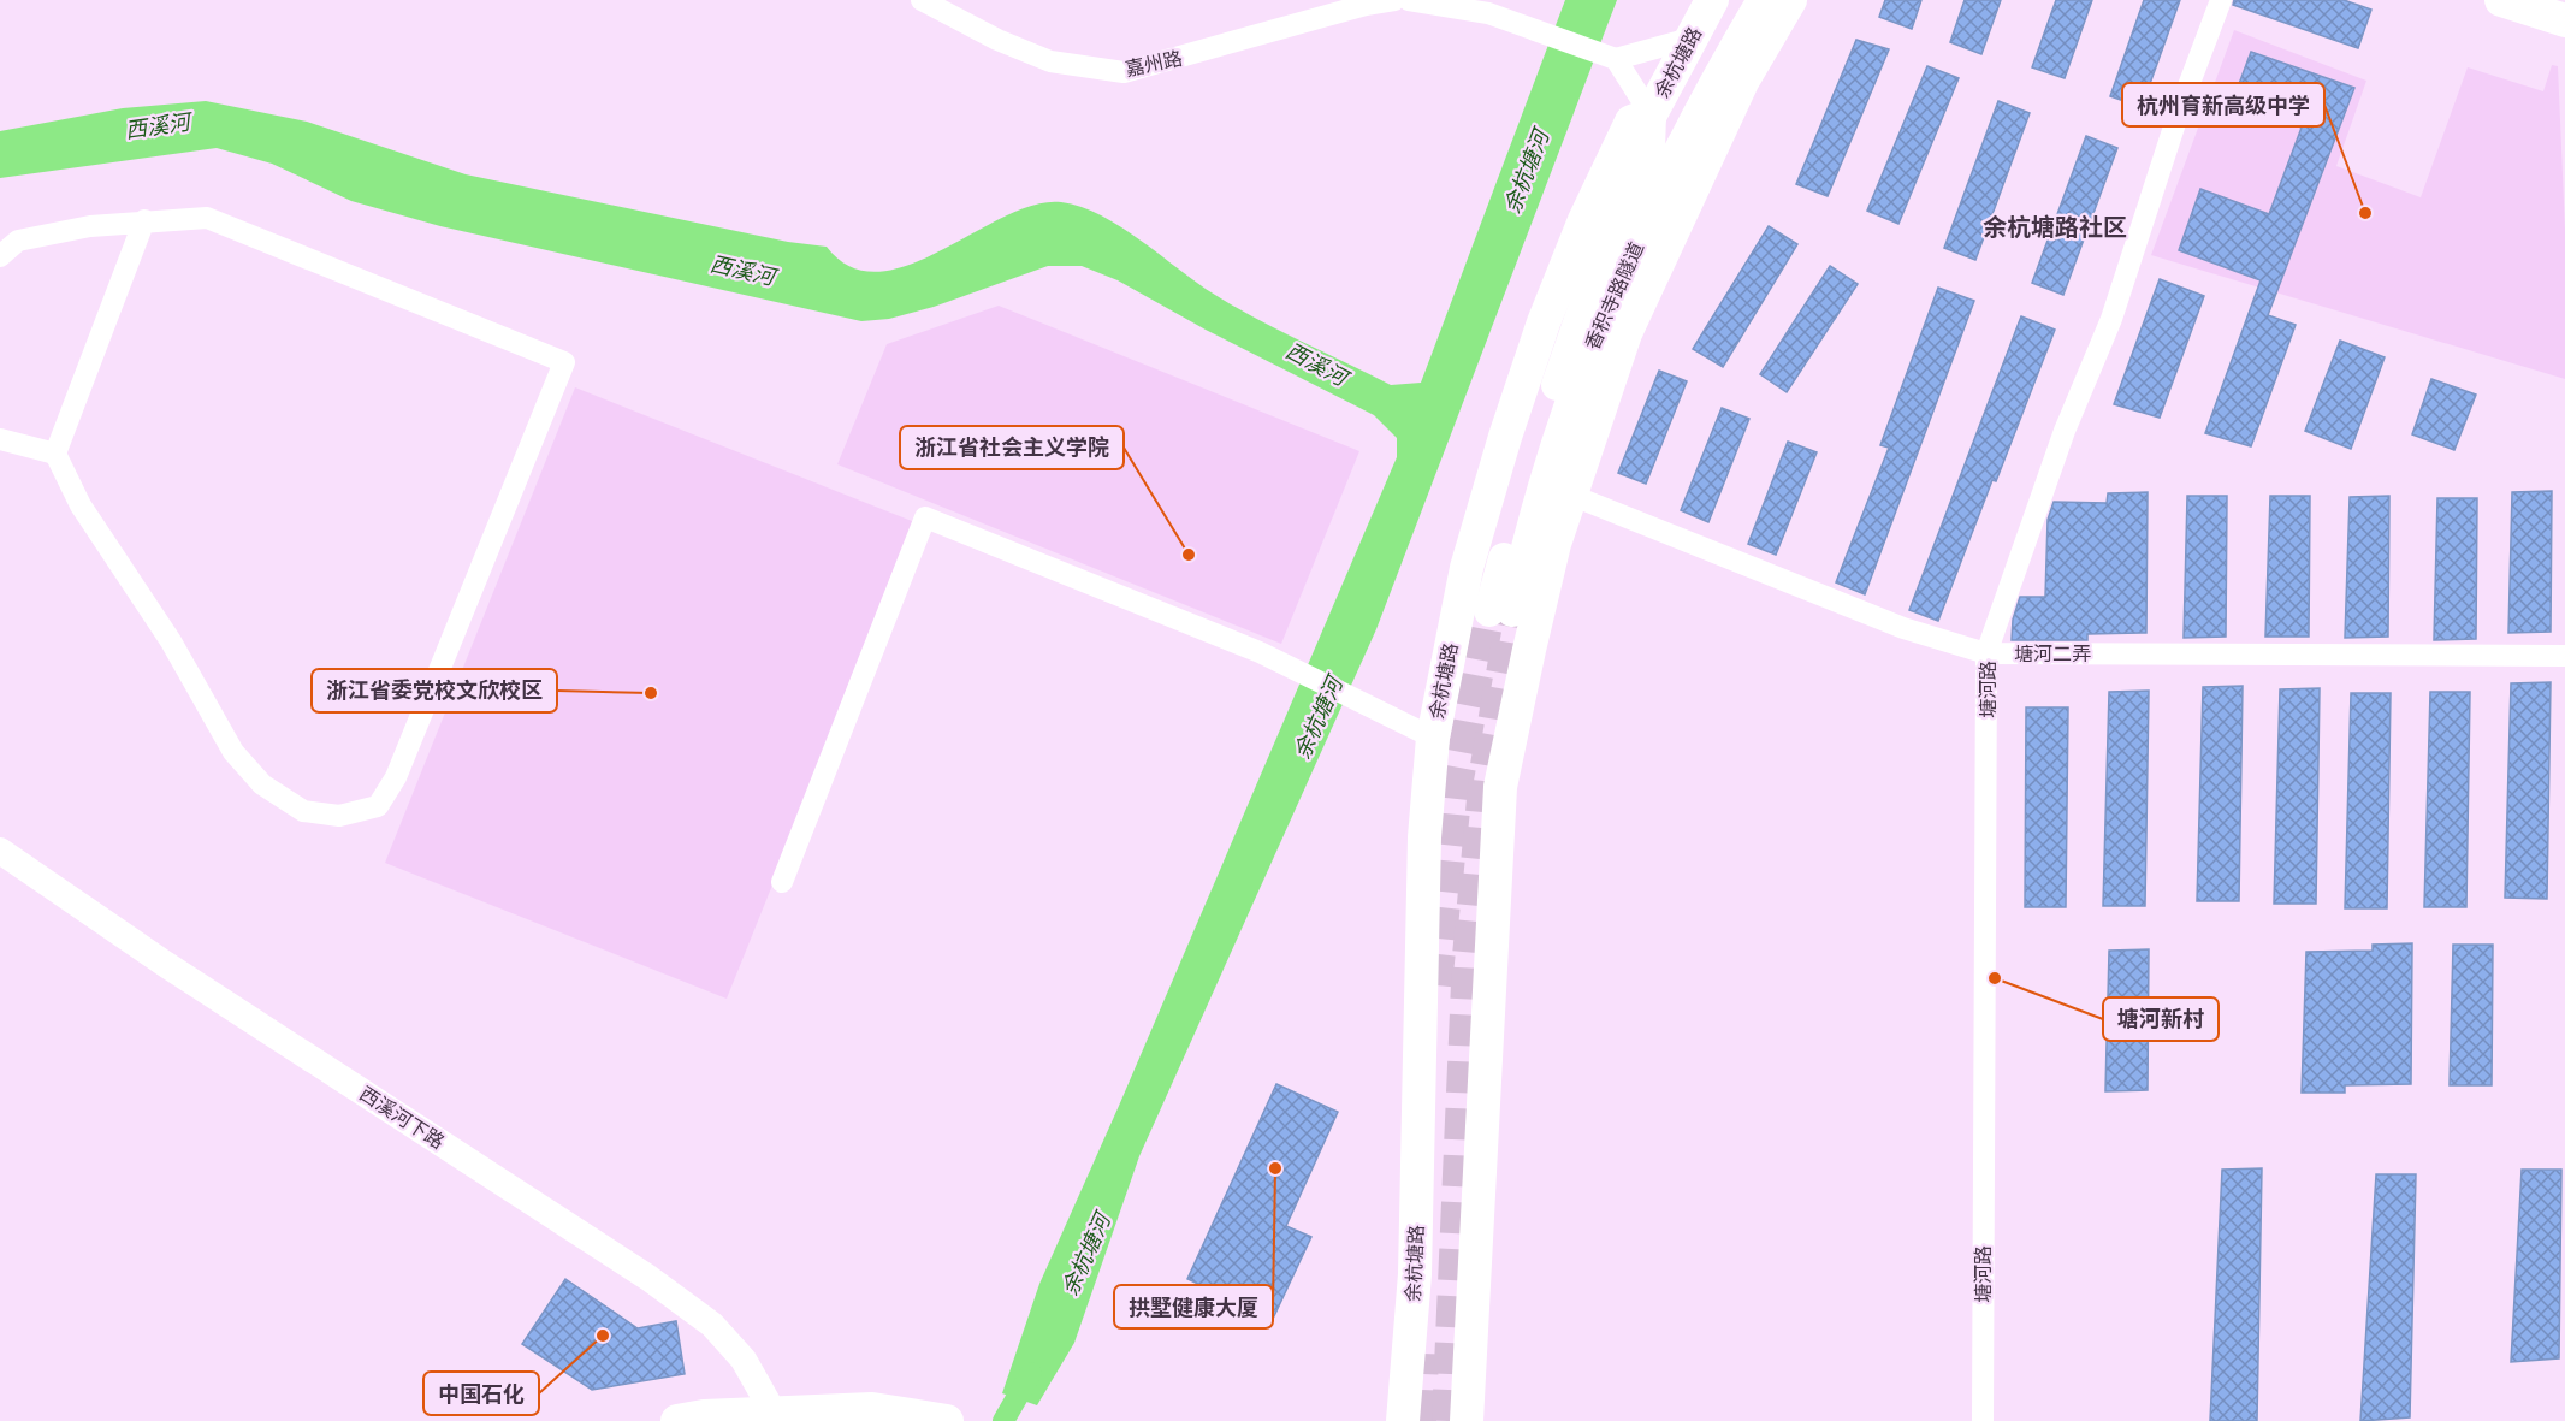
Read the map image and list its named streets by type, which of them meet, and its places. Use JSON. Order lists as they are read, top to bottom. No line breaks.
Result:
{"streets":{"main road":["余杭塘路","香积寺路隧道"],"street":["嘉州路","塘河二弄","塘河路","西溪河下路"]},"crossings":[["余杭塘路","香积寺路隧道"],["塘河二弄","塘河路"]],"districts":["余杭塘路社区"],"water":["西溪河","余杭塘河"],"places":["杭州育新高级中学","浙江省社会主义学院","浙江省委党校文欣校区","塘河新村","拱墅健康大厦","中国石化"]}
